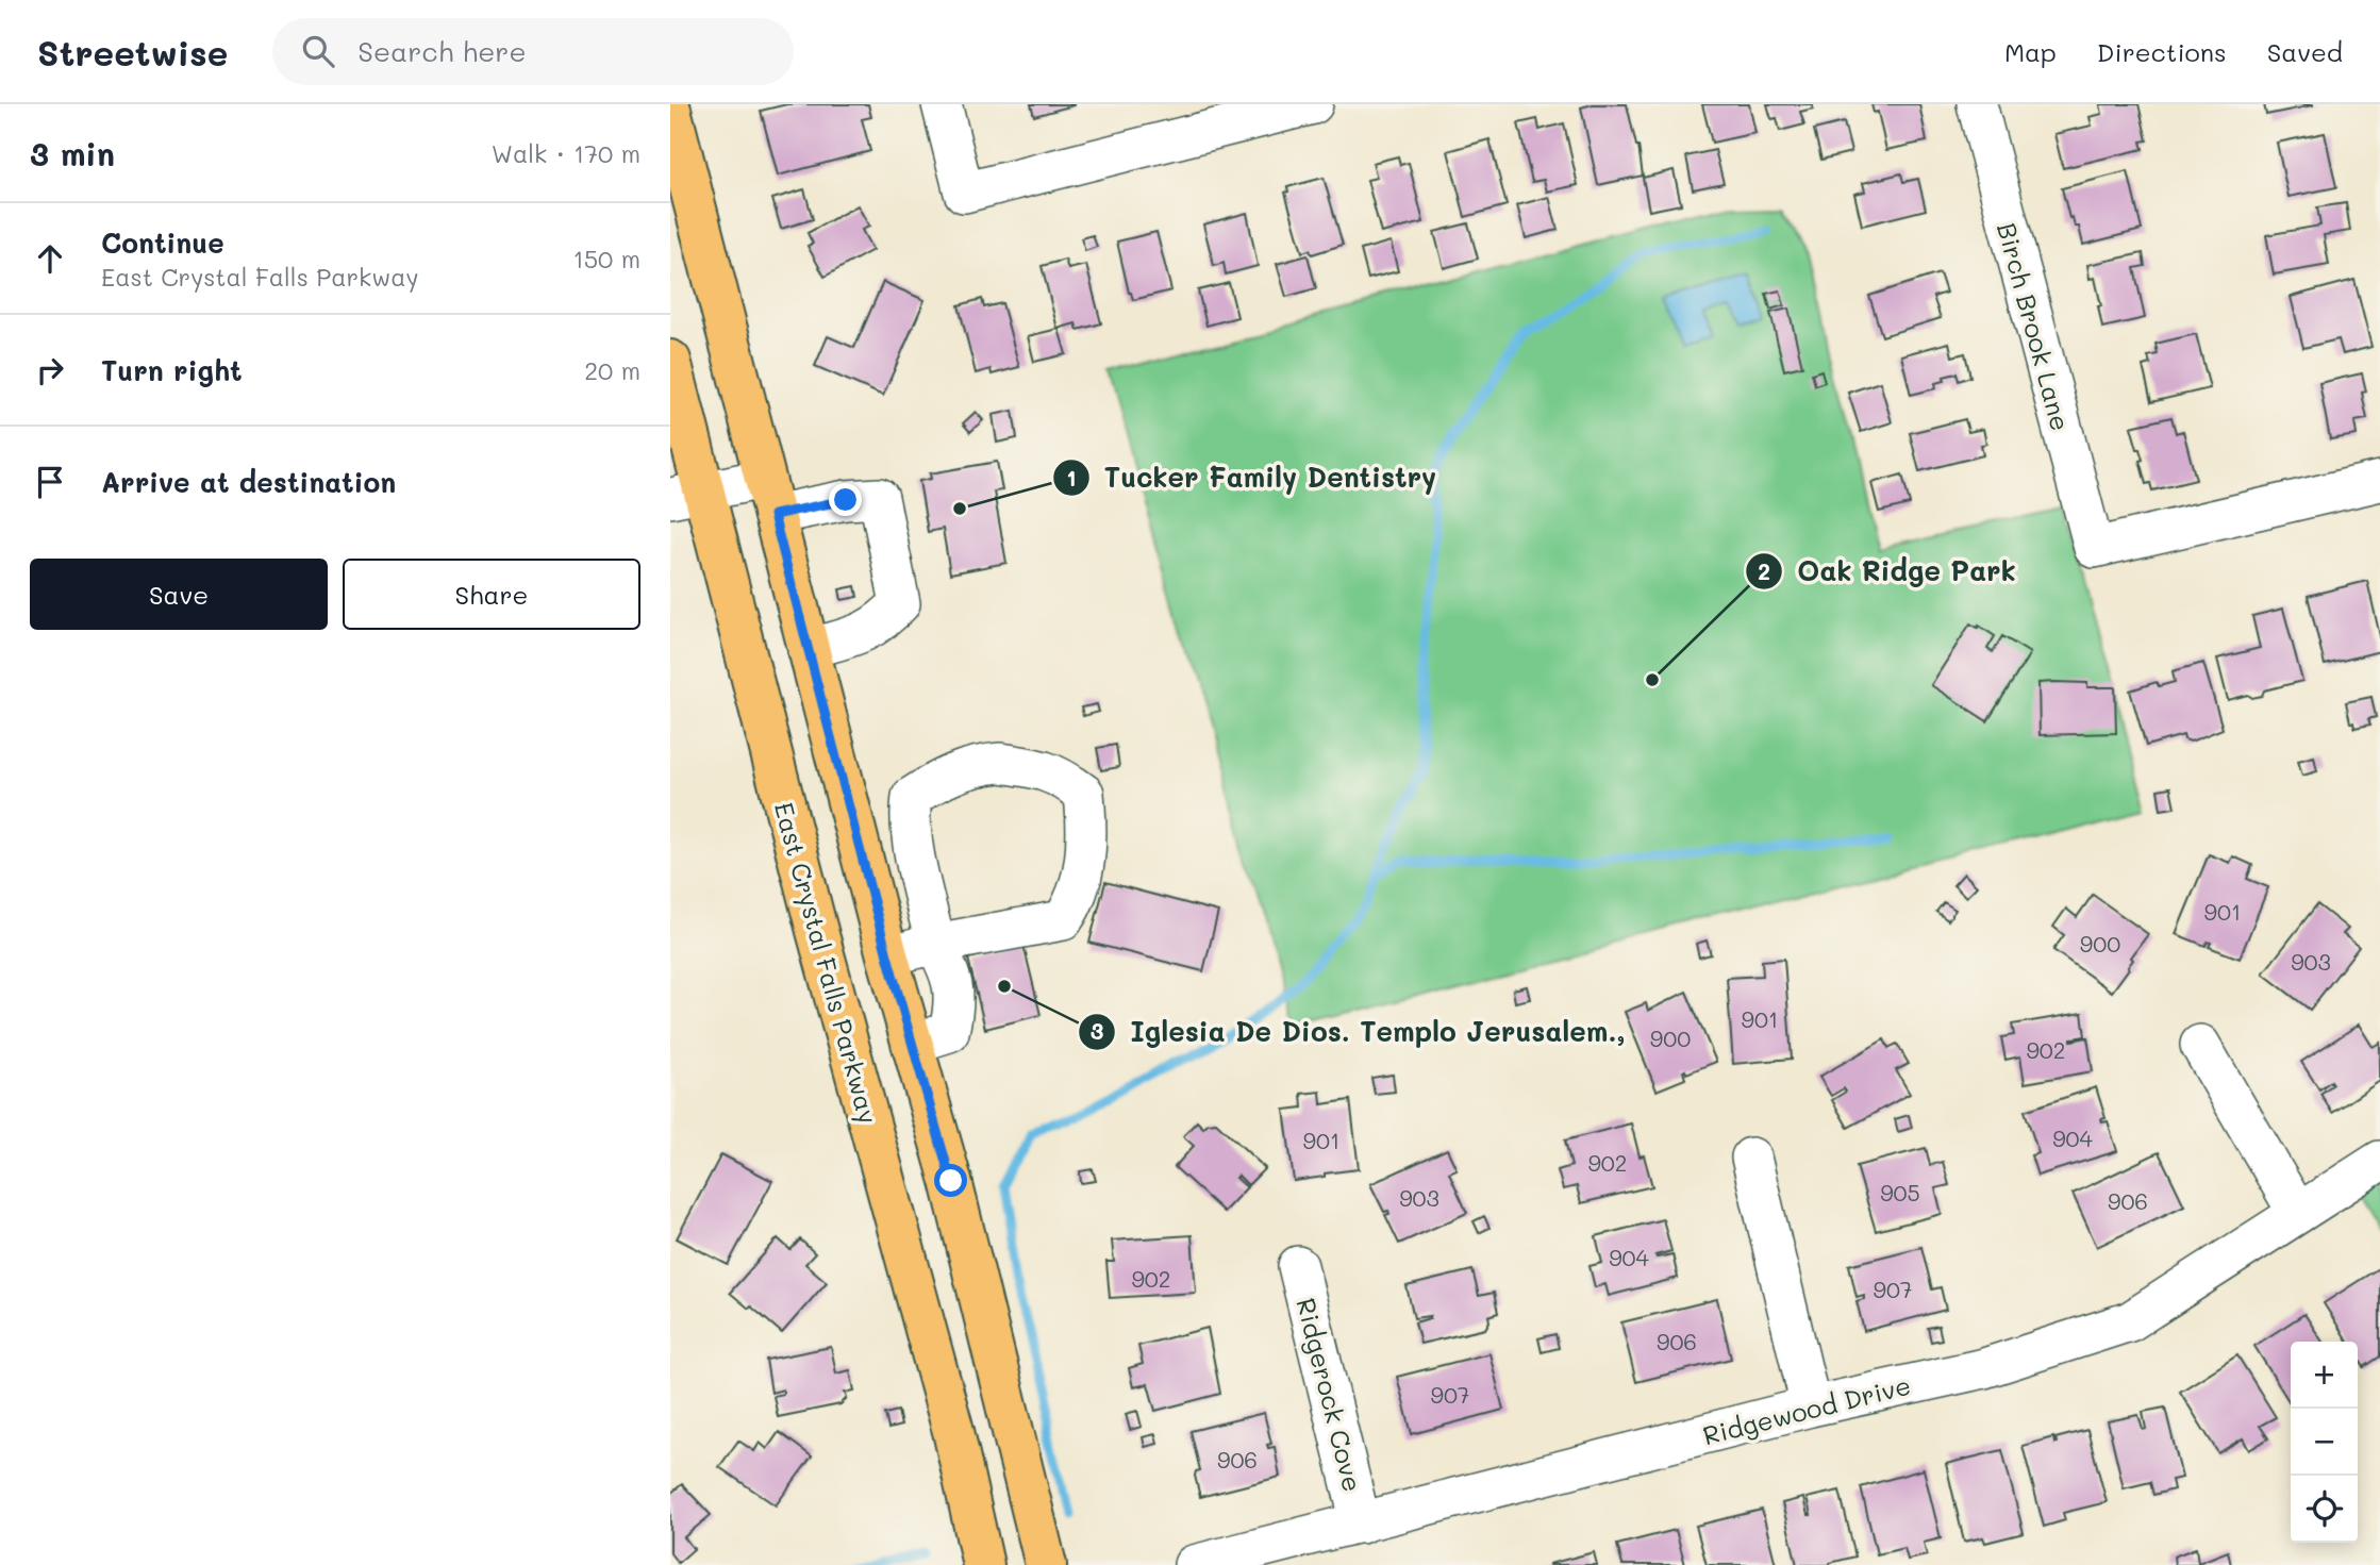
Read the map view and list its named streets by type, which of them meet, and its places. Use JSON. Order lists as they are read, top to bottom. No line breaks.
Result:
{"streets":{"main road":["East Crystal Falls Parkway"],"street":["Birch Brook Lane","Ridgerock Cove","Ridgewood Drive"]},"crossings":[["Ridgerock Cove","Ridgewood Drive"]],"places":["Tucker Family Dentistry","Oak Ridge Park","Iglesia De Dios. Templo Jerusalem.,"],"house_numbers":["901","900","903","901","900","902","904","901","902","905","903","906","904","902","907","906","907","906"],"page":{"header":"Streetwise","search":"Search here","nav":["Map","Directions","Saved"],"heading":["3 min","Walk · 170 m"],"list":[["Continue","East Crystal Falls Parkway","150 m"],["Turn right","20 m"],"Arrive at destination"],"buttons":["Save","Share"],"map_buttons":["+","−"]}}
